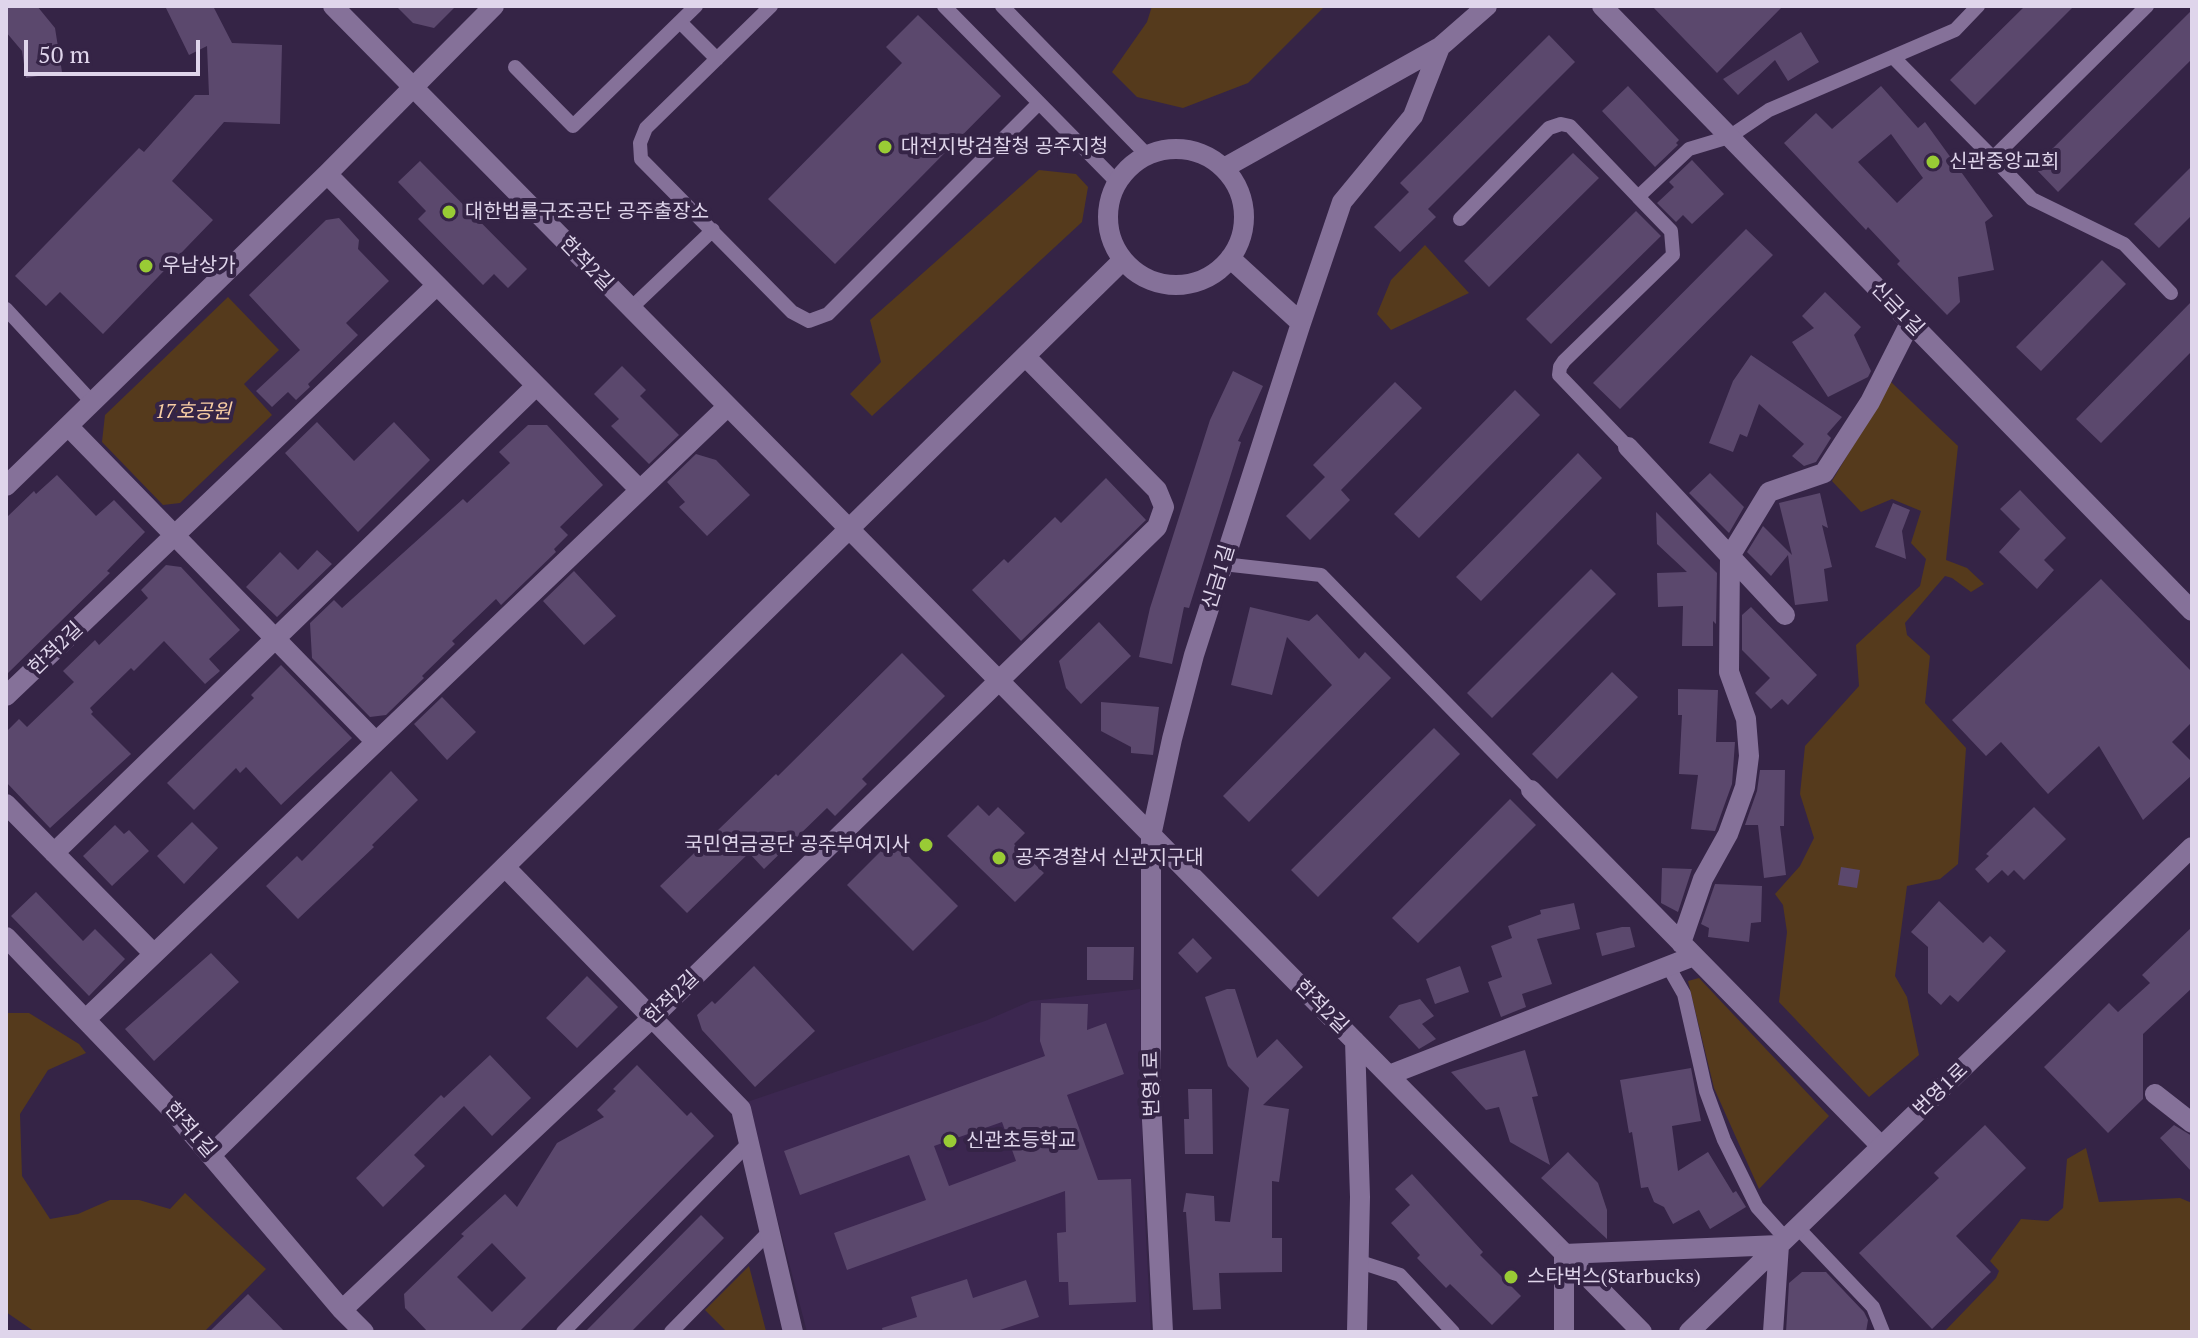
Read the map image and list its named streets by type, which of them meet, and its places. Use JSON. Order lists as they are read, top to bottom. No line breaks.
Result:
{"streets":{"street":["한적2길","신금1길","번영1로","한적1길"]},"crossings":[["한적2길","신금1길"],["한적2길","번영1로"],["한적2길","한적1길"],["신금1길","번영1로"]],"parks":["17호공원"],"places":["대전지방검찰청 공주지청","신관중앙교회","대한법률구조공단 공주출장소","우남상가","국민연금공단 공주부여지사","공주경찰서 신관지구대","신관초등학교","스타벅스(Starbucks)"],"scale_bar":"50 m"}
